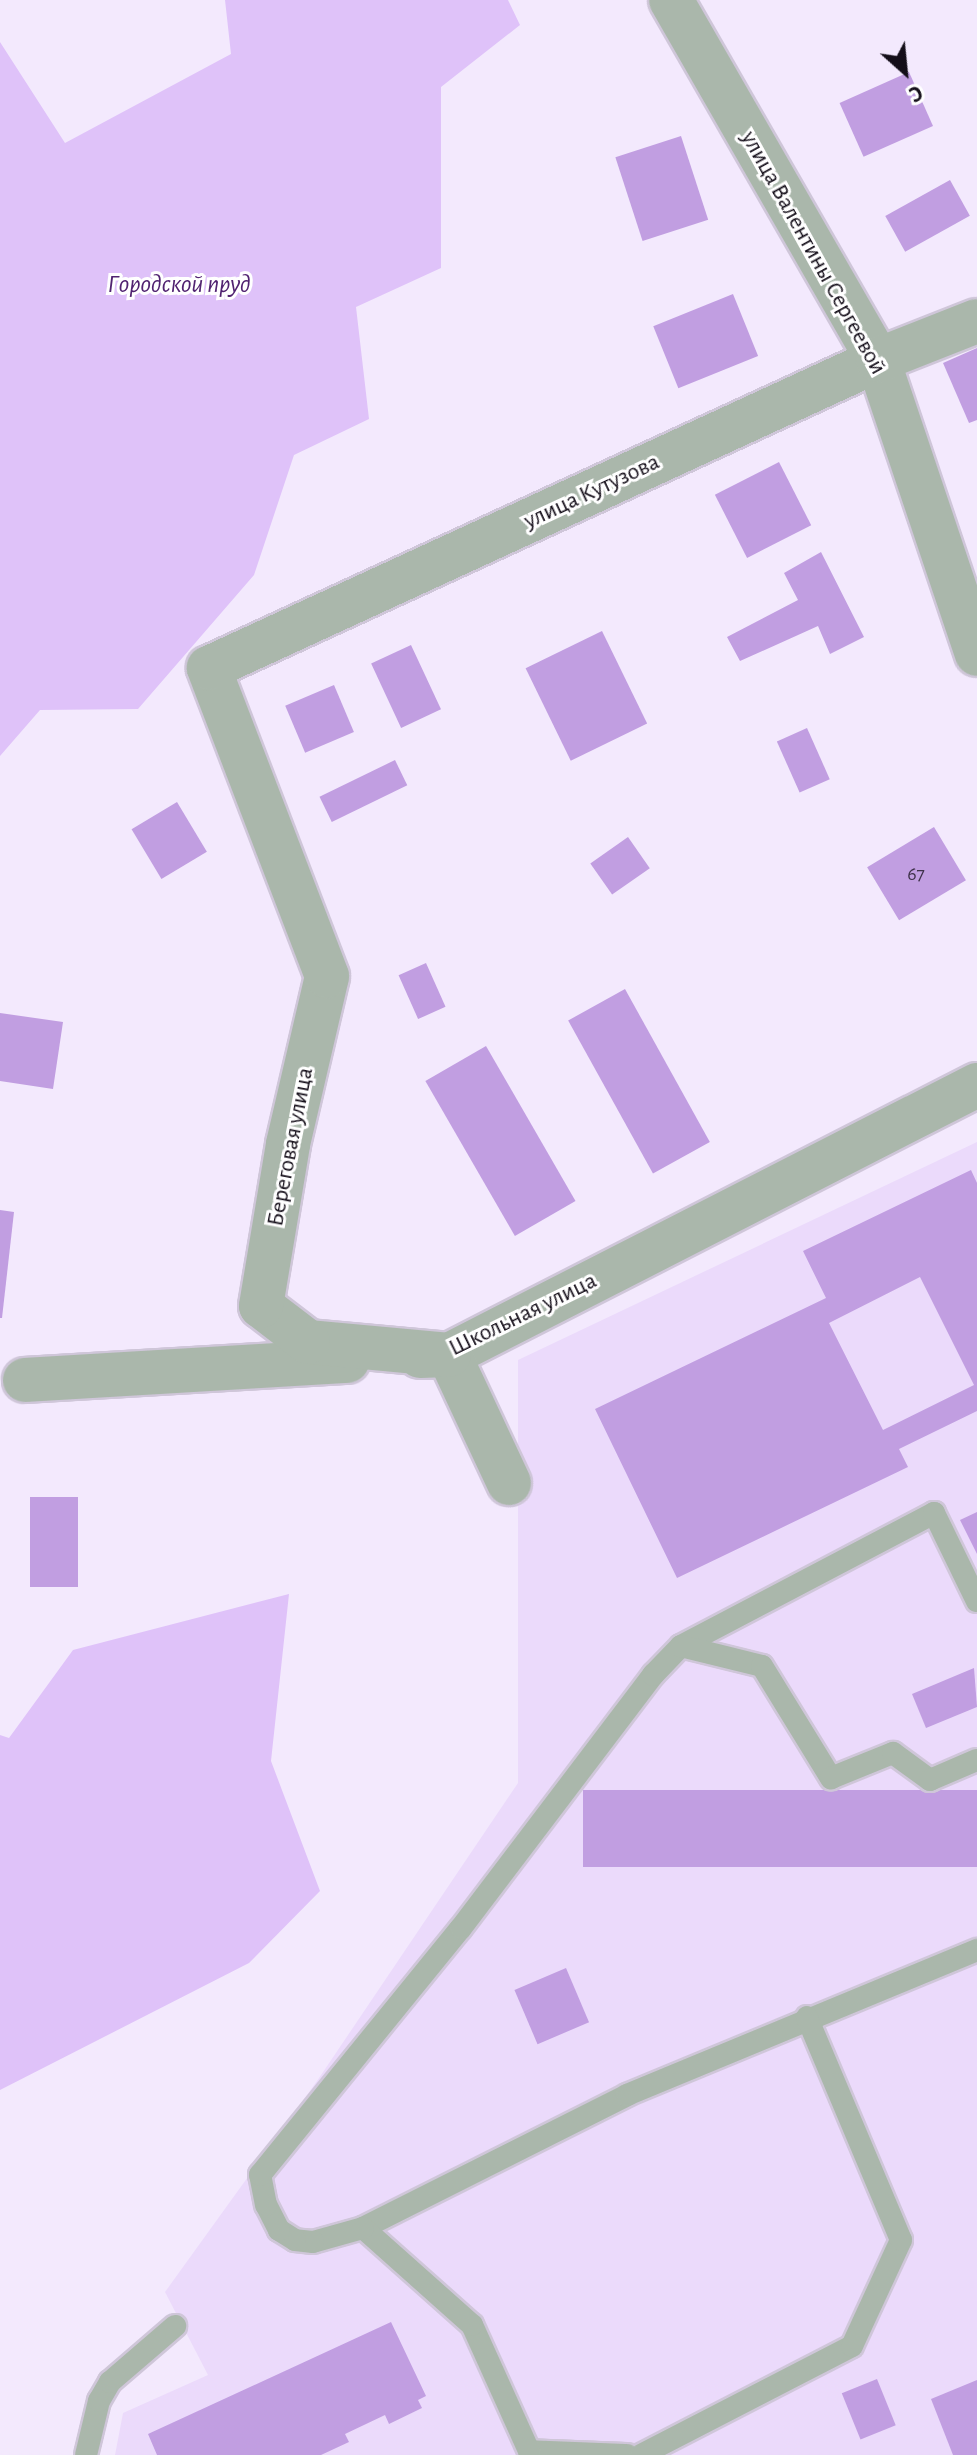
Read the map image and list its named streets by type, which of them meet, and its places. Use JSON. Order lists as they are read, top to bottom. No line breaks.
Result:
{"streets":{"street":["улица Валентины Сергеевой","улица Кутузова","Береговая улица","Школьная улица"]},"crossings":[["улица Валентины Сергеевой","улица Кутузова"],["улица Кутузова","Береговая улица"],["Береговая улица","Школьная улица"]],"water":["Городской пруд"],"house_numbers":["67"],"north":"bottom right"}
